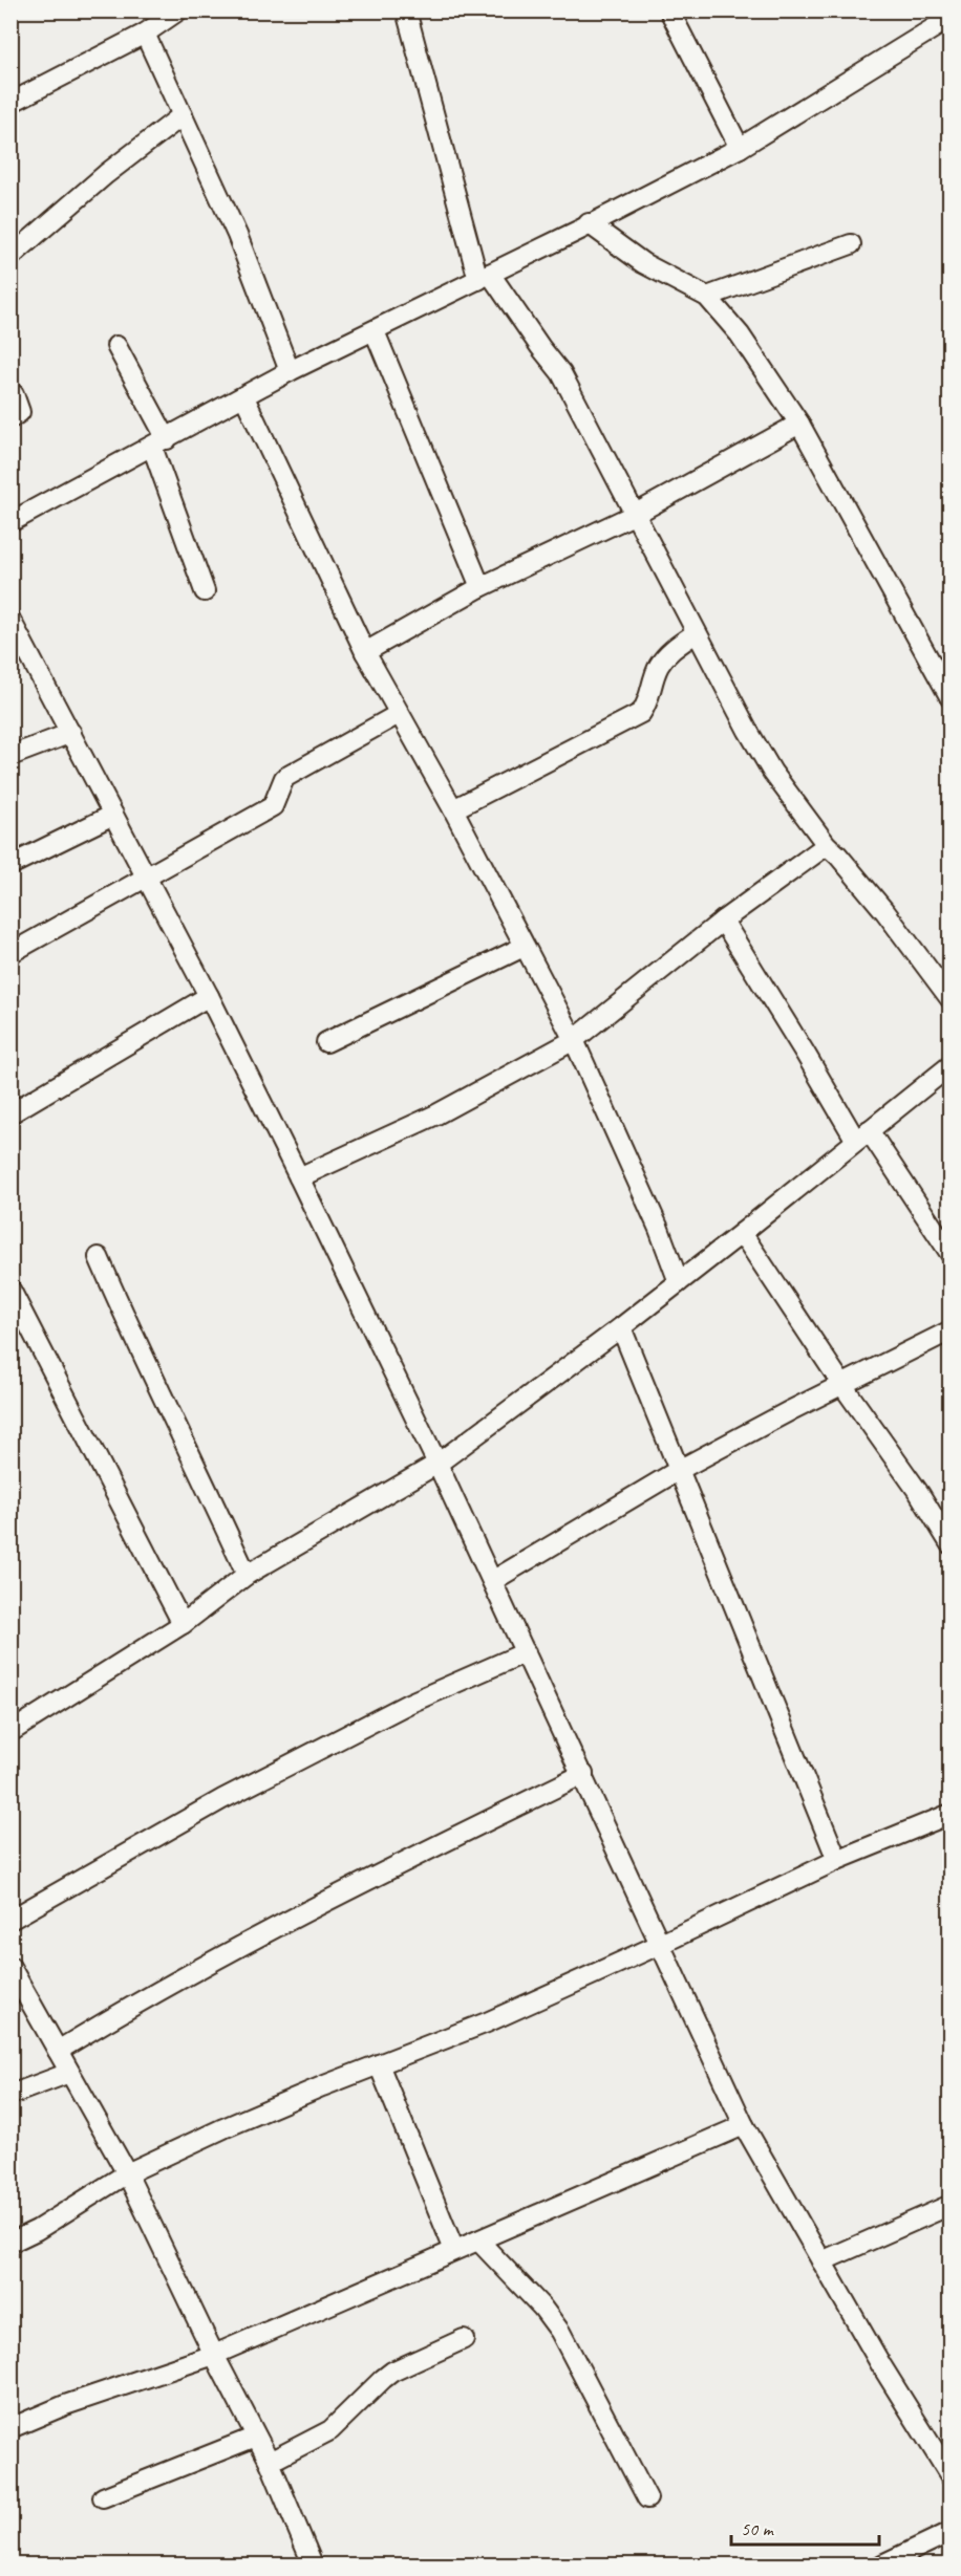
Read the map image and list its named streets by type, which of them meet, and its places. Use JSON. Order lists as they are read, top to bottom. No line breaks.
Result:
{"scale_bar":"50 m"}
